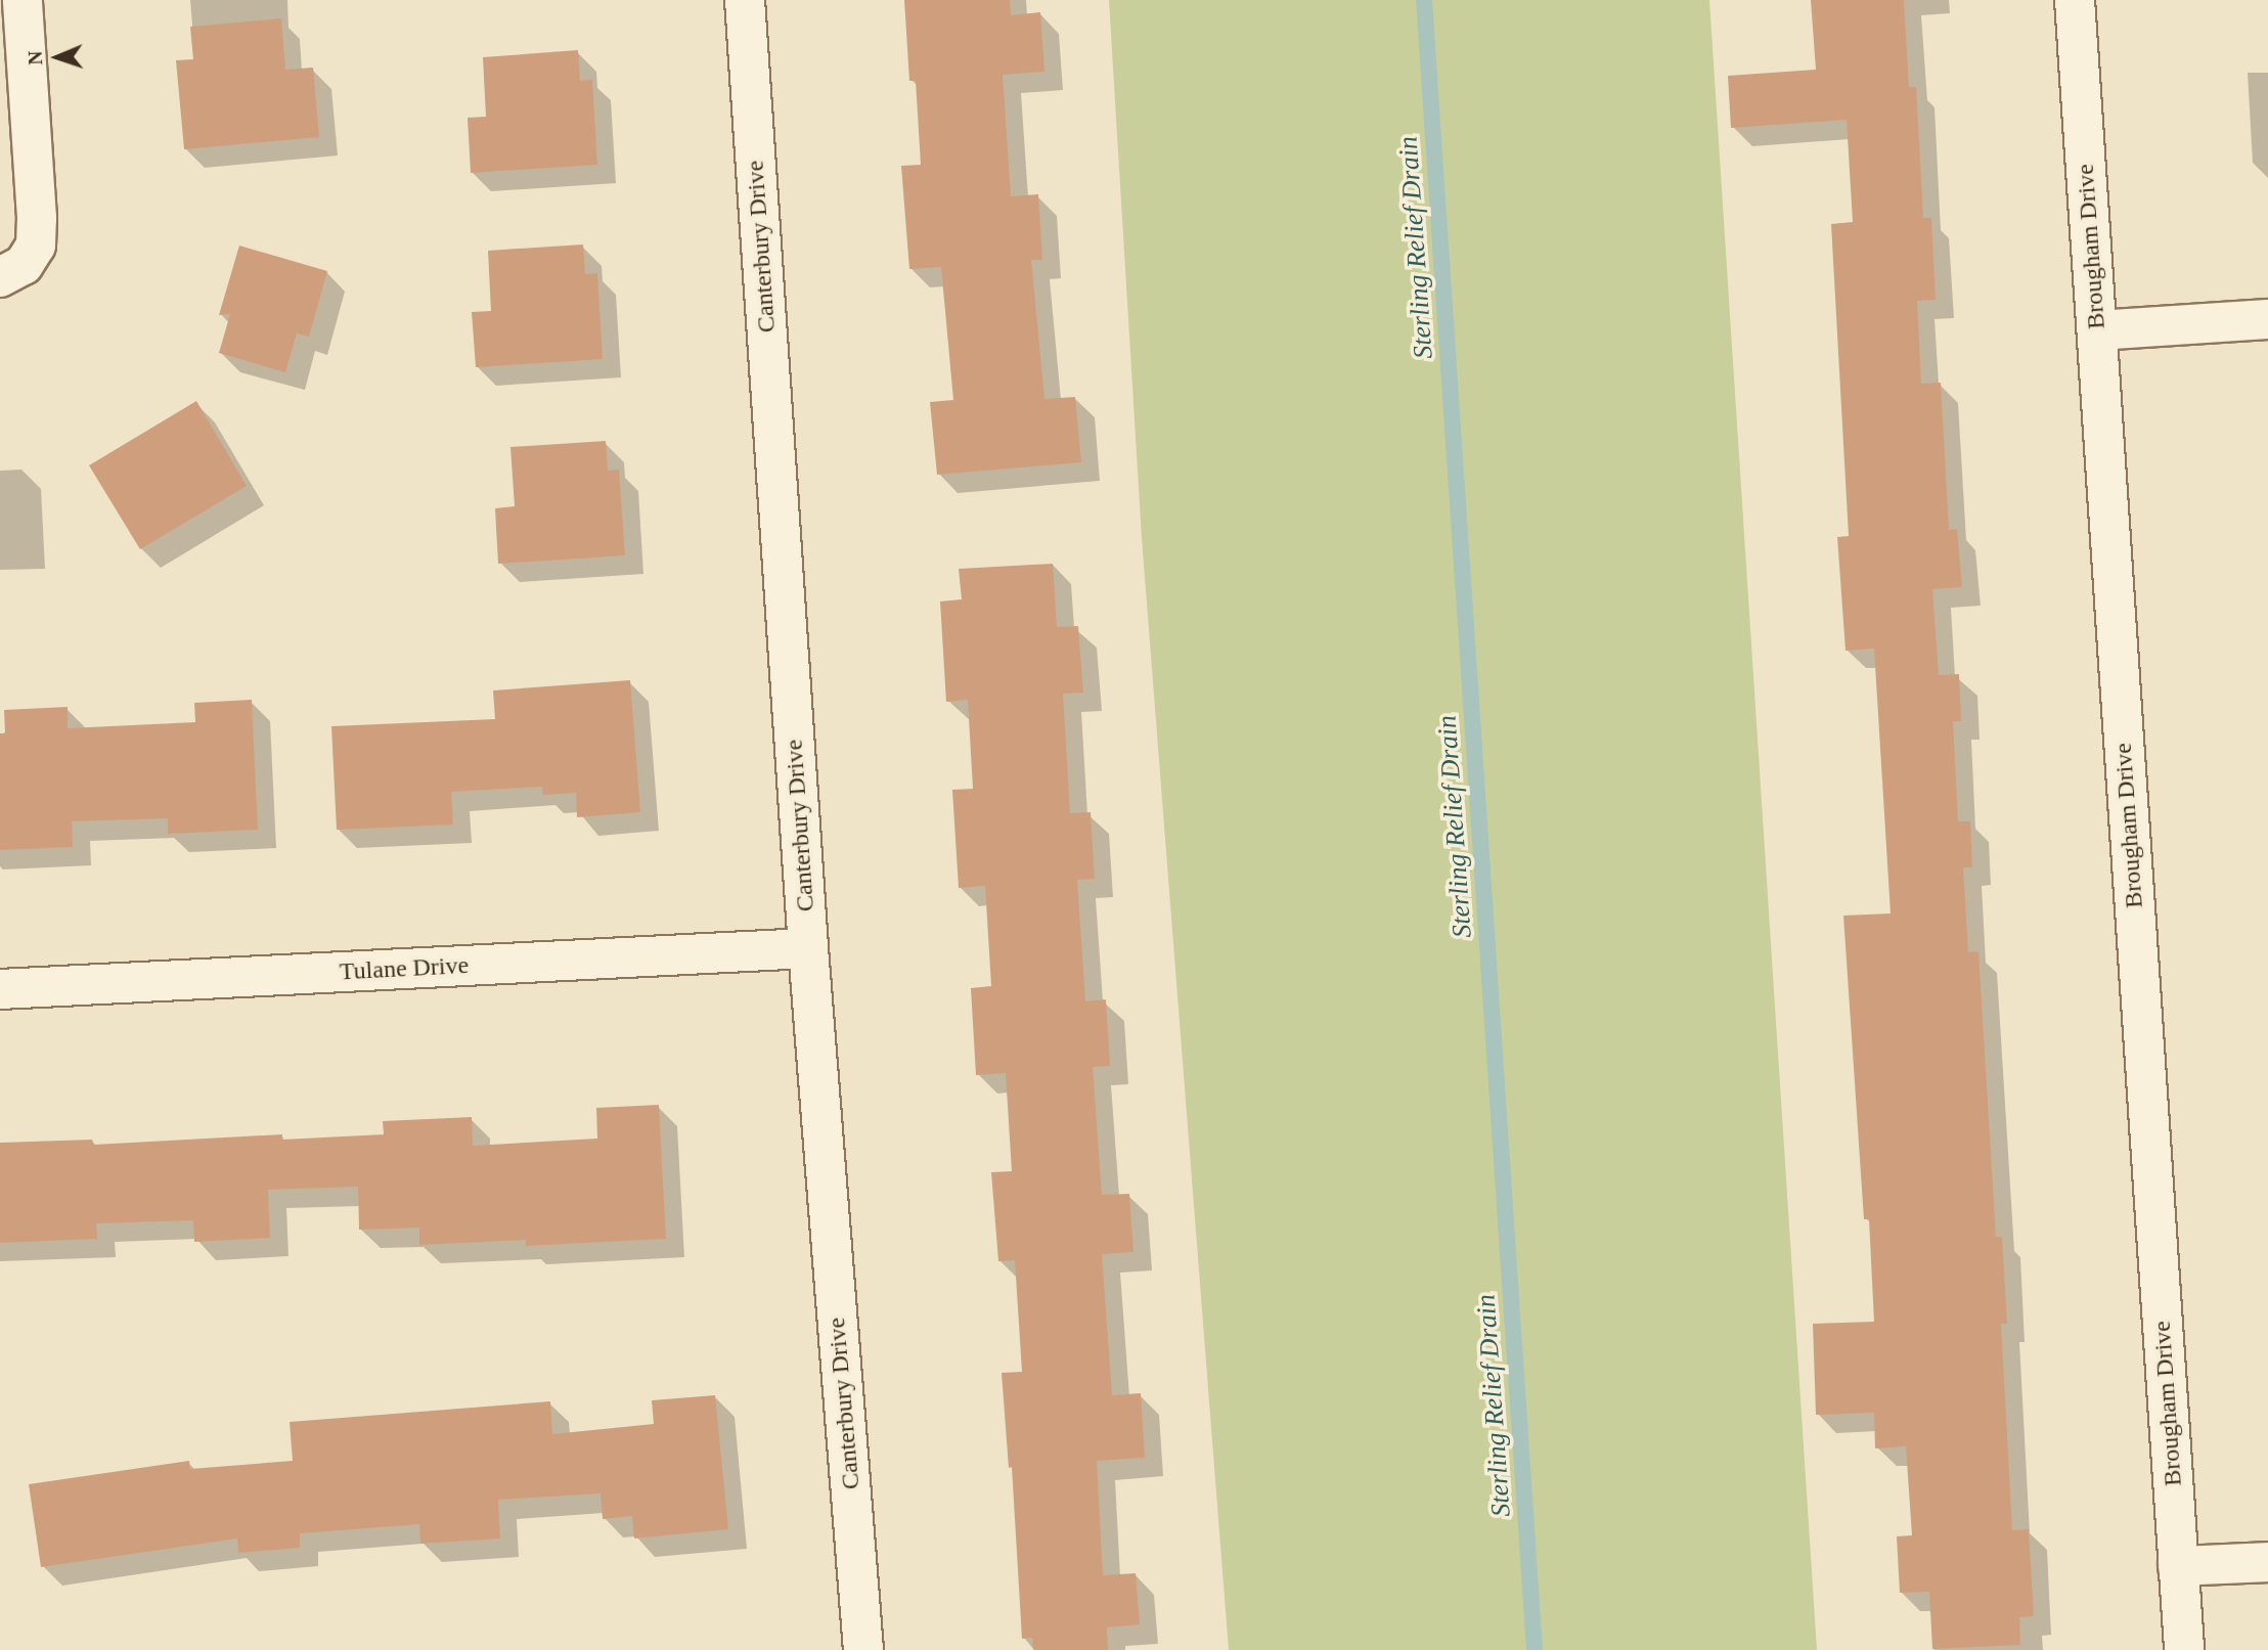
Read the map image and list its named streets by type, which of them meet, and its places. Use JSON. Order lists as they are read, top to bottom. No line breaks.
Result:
{"streets":{"street":["Canterbury Drive","Brougham Drive","Tulane Drive"]},"crossings":[["Canterbury Drive","Tulane Drive"]],"water":["Sterling Relief Drain"],"north":"left"}
